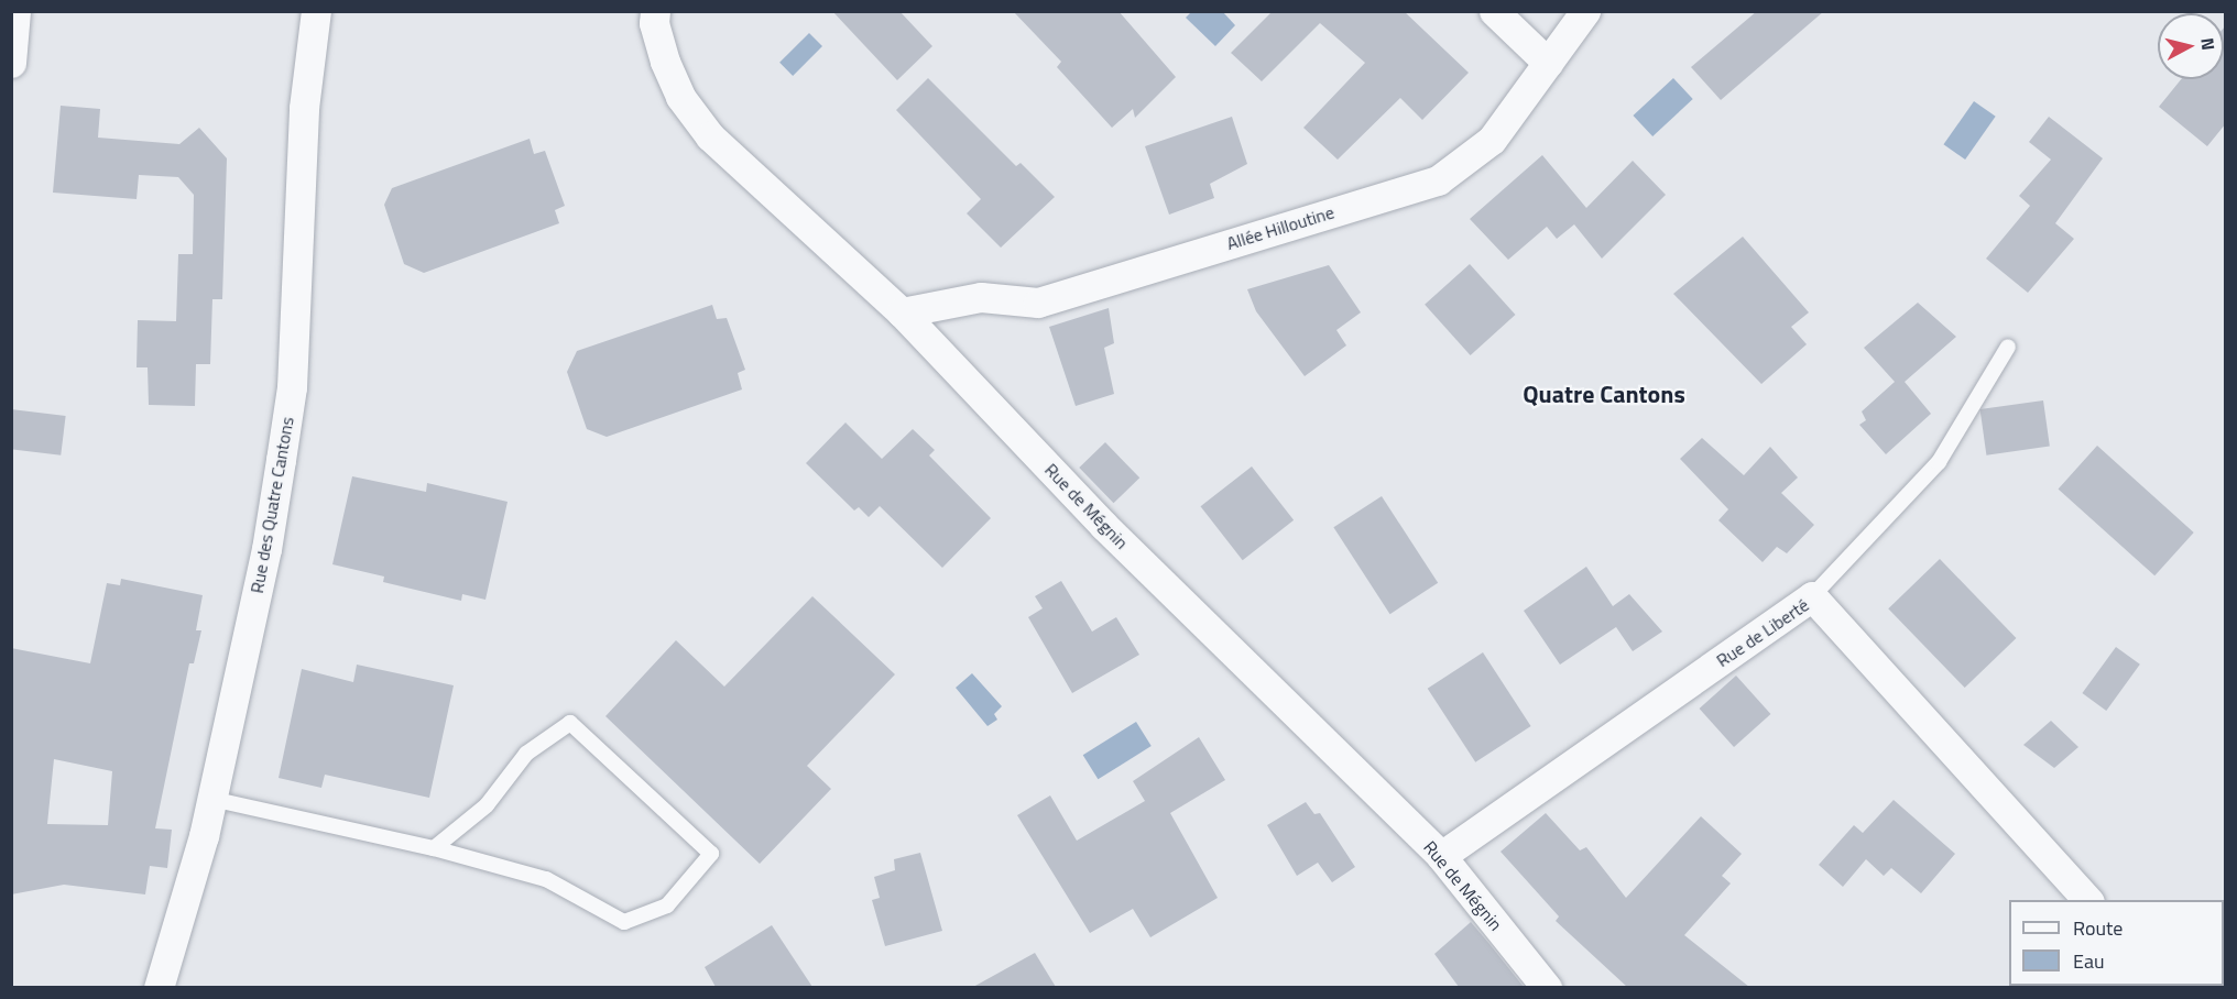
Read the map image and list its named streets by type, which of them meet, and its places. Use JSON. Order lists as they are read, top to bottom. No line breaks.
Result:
{"streets":{"street":["Allée Hilloutine","Rue des Quatre Cantons","Rue de Mégnin","Rue de Liberté"]},"crossings":[["Allée Hilloutine","Rue de Mégnin"],["Rue de Mégnin","Rue de Liberté"]],"districts":["Quatre Cantons"],"legend":["Route","Eau"],"north":"right"}
